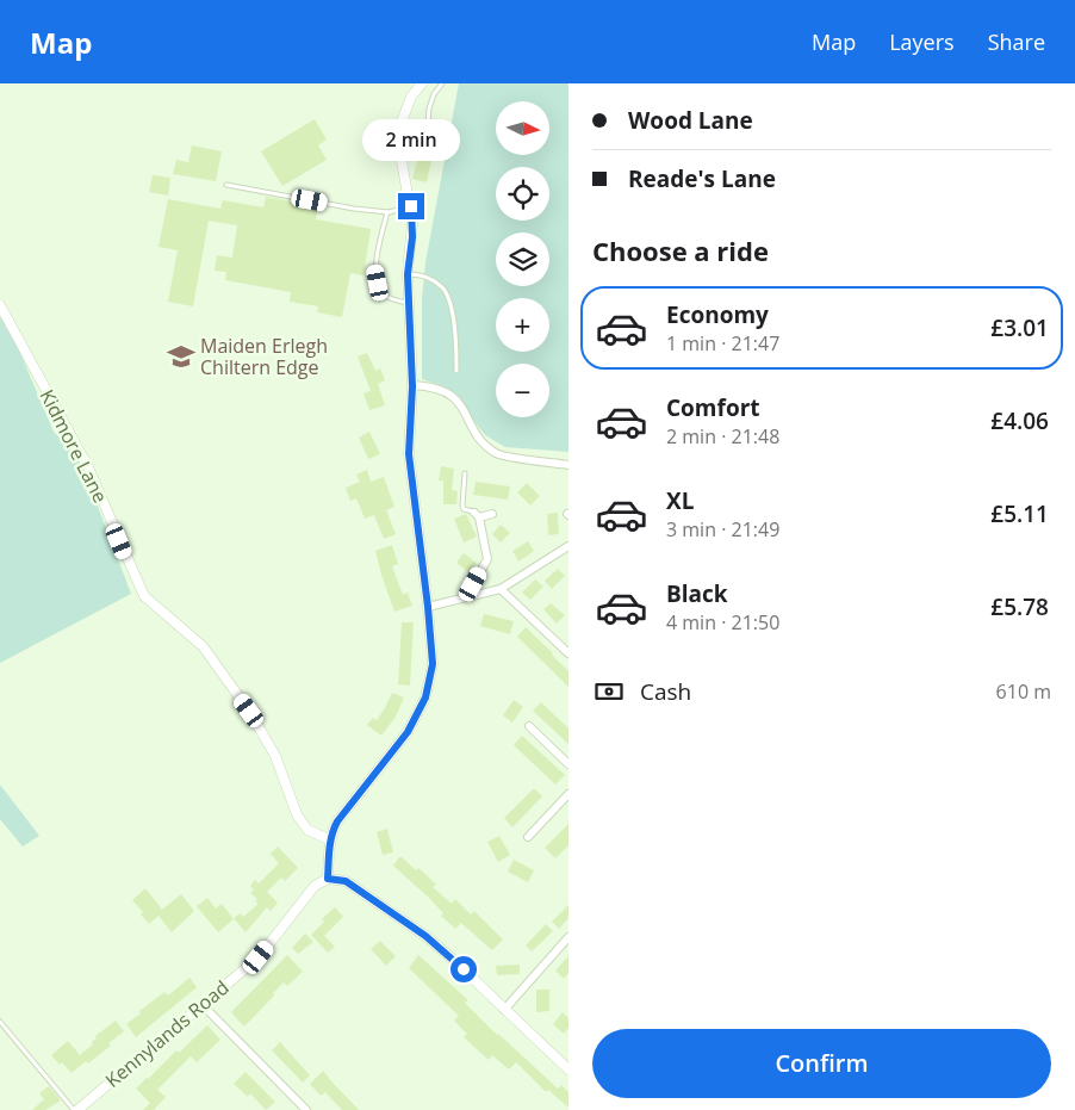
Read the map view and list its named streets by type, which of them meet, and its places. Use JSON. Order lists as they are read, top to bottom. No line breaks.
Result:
{"streets":{"street":["Kidmore Lane","Kennylands Road"]},"places":{"school or university":["Maiden Erlegh Chiltern Edge"]},"north":"right","page":{"header":"Map","nav":["Map","Layers","Share"],"banner":["Wood Lane","Reade's Lane"],"map_buttons":["+","−"],"bubble":"2 min","heading":"Choose a ride","list":[{"name":"Economy","note":"1 min · 21:47","value":"£3.01"},{"name":"Comfort","note":"2 min · 21:48","value":"£4.06"},{"name":"XL","note":"3 min · 21:49","value":"£5.11"},{"name":"Black","note":"4 min · 21:50","value":"£5.78"}],"pay":["Cash","610 m"],"buttons":"Confirm"}}
